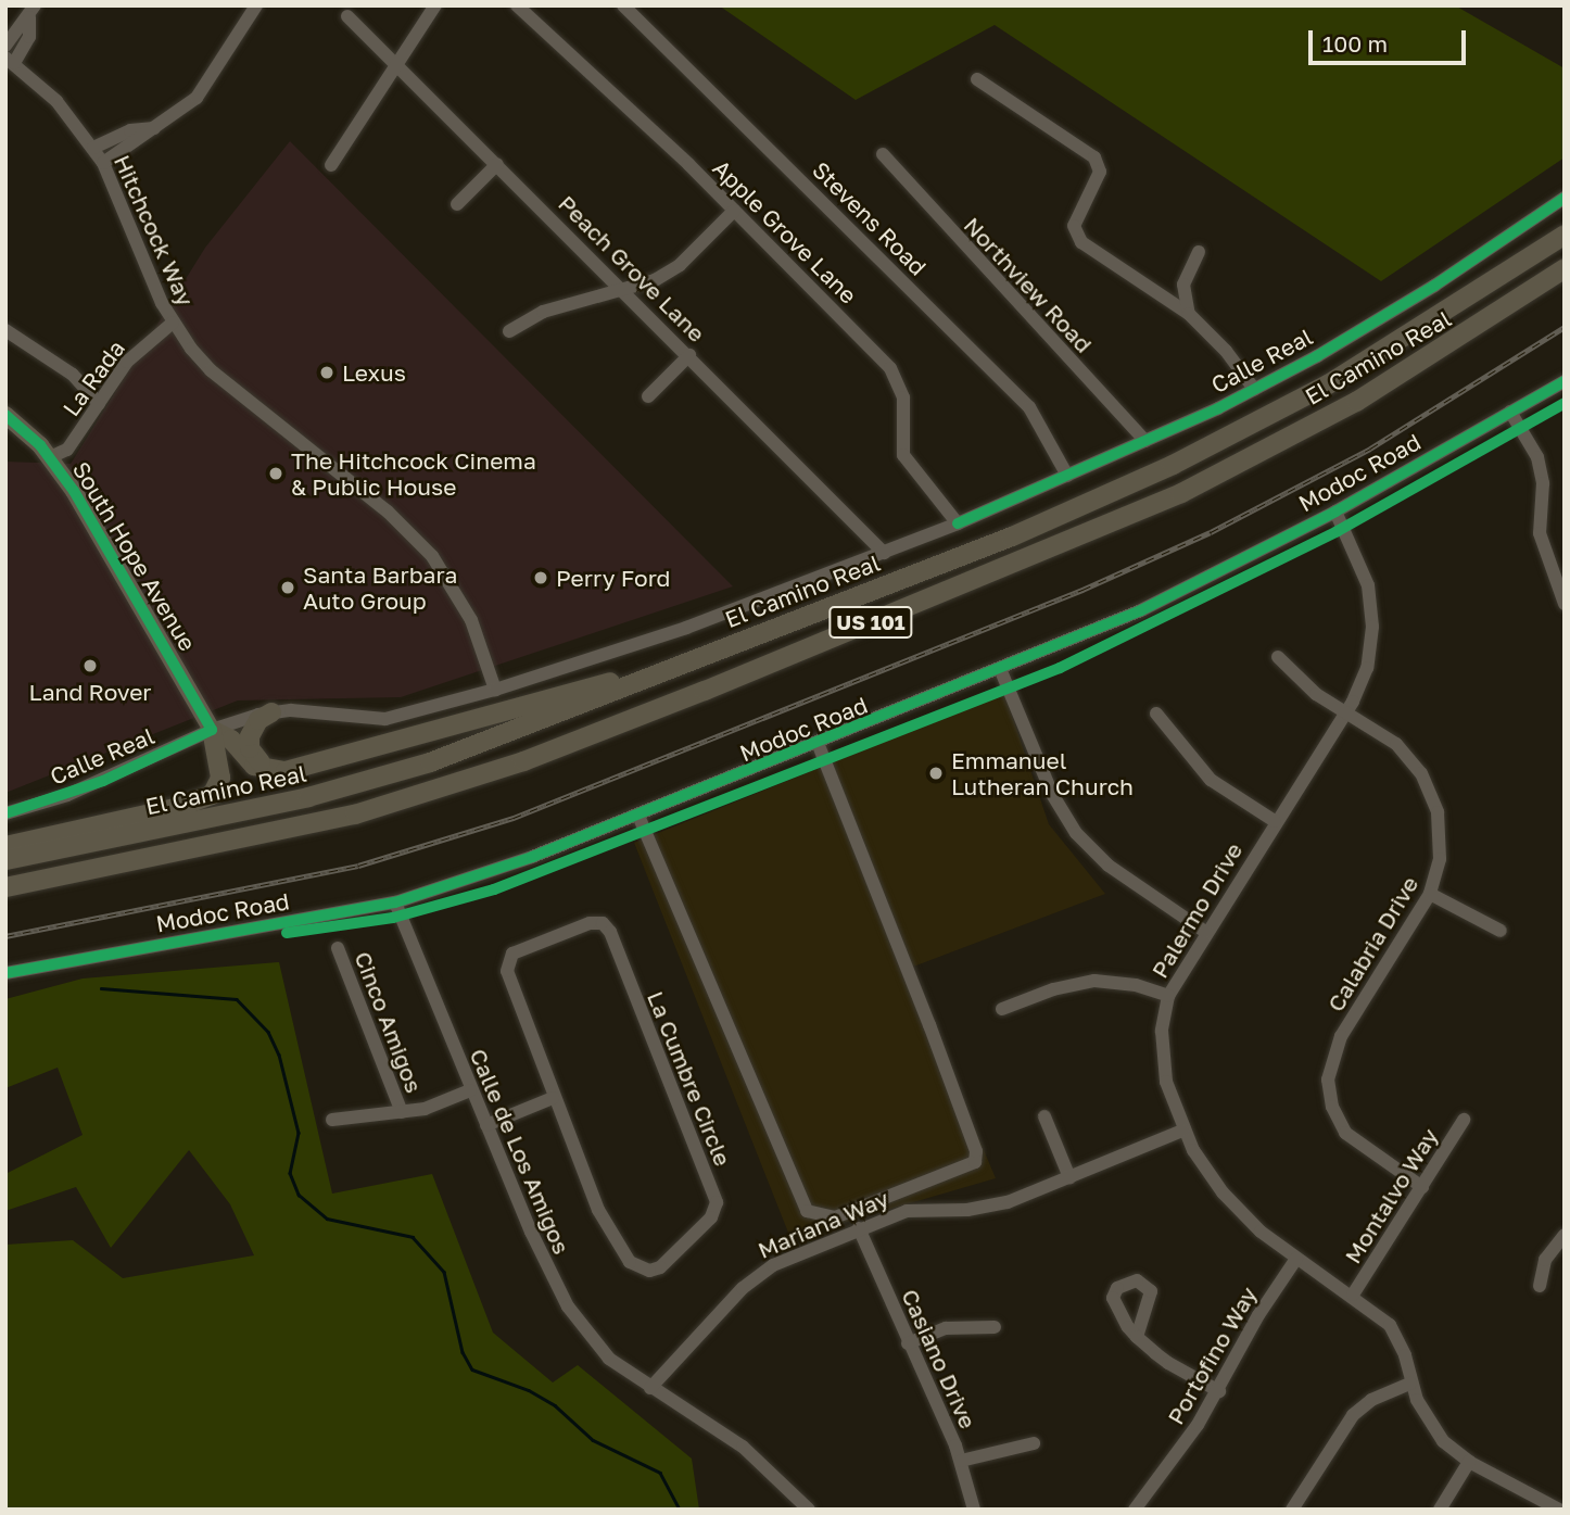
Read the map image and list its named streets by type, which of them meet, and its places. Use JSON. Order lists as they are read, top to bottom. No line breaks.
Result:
{"streets":{"highway":["El Camino Real","US 101"],"main road":["South Hope Avenue"],"street":["Stevens Road","Hitchcock Way","Apple Grove Lane","Peach Grove Lane","Northview Road","Calle Real","La Rada","Modoc Road","Palermo Drive","Calabria Drive","Cinco Amigos","La Cumbre Circle","Calle de Los Amigos","Montalvo Way","Mariana Way","Portofino Way","Casiano Drive"]},"crossings":[["Stevens Road","Calle Real"],["Hitchcock Way","Calle Real"],["Hitchcock Way","La Rada"],["Apple Grove Lane","Calle Real"],["Peach Grove Lane","Calle Real"],["Northview Road","Calle Real"],["Calle Real","South Hope Avenue"],["La Rada","South Hope Avenue"],["Modoc Road","Palermo Drive"],["Modoc Road","Calle de Los Amigos"],["Palermo Drive","Calabria Drive"],["Palermo Drive","Montalvo Way"],["Palermo Drive","Mariana Way"],["Palermo Drive","Portofino Way"],["Calabria Drive","Montalvo Way"],["Cinco Amigos","Calle de Los Amigos"],["Calle de Los Amigos","Mariana Way"],["Mariana Way","Casiano Drive"]],"places":["Lexus","The Hitchcock Cinema & Public House","Perry Ford","Santa Barbara Auto Group","Land Rover","Emmanuel Lutheran Church"],"scale_bar":"100 m"}
